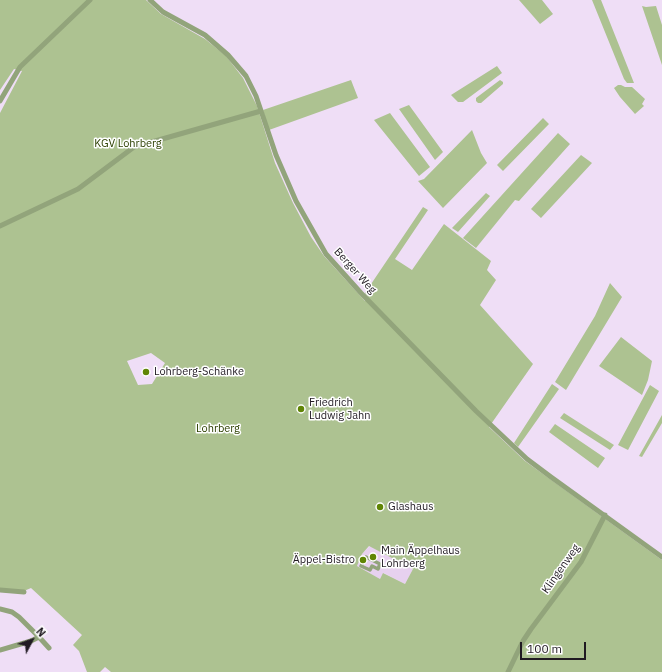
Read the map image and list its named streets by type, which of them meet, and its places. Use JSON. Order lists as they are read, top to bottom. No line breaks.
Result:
{"streets":{"street":["Berger Weg","Klingenweg"]},"crossings":[["Berger Weg","Klingenweg"]],"parks":["KGV Lohrberg","Lohrberg"],"places":["Lohrberg-Schänke","Friedrich Ludwig Jahn","Glashaus","Main Äppelhaus Lohrberg","Äppel-Bistro"],"scale_bar":"100 m","north":"top right"}
